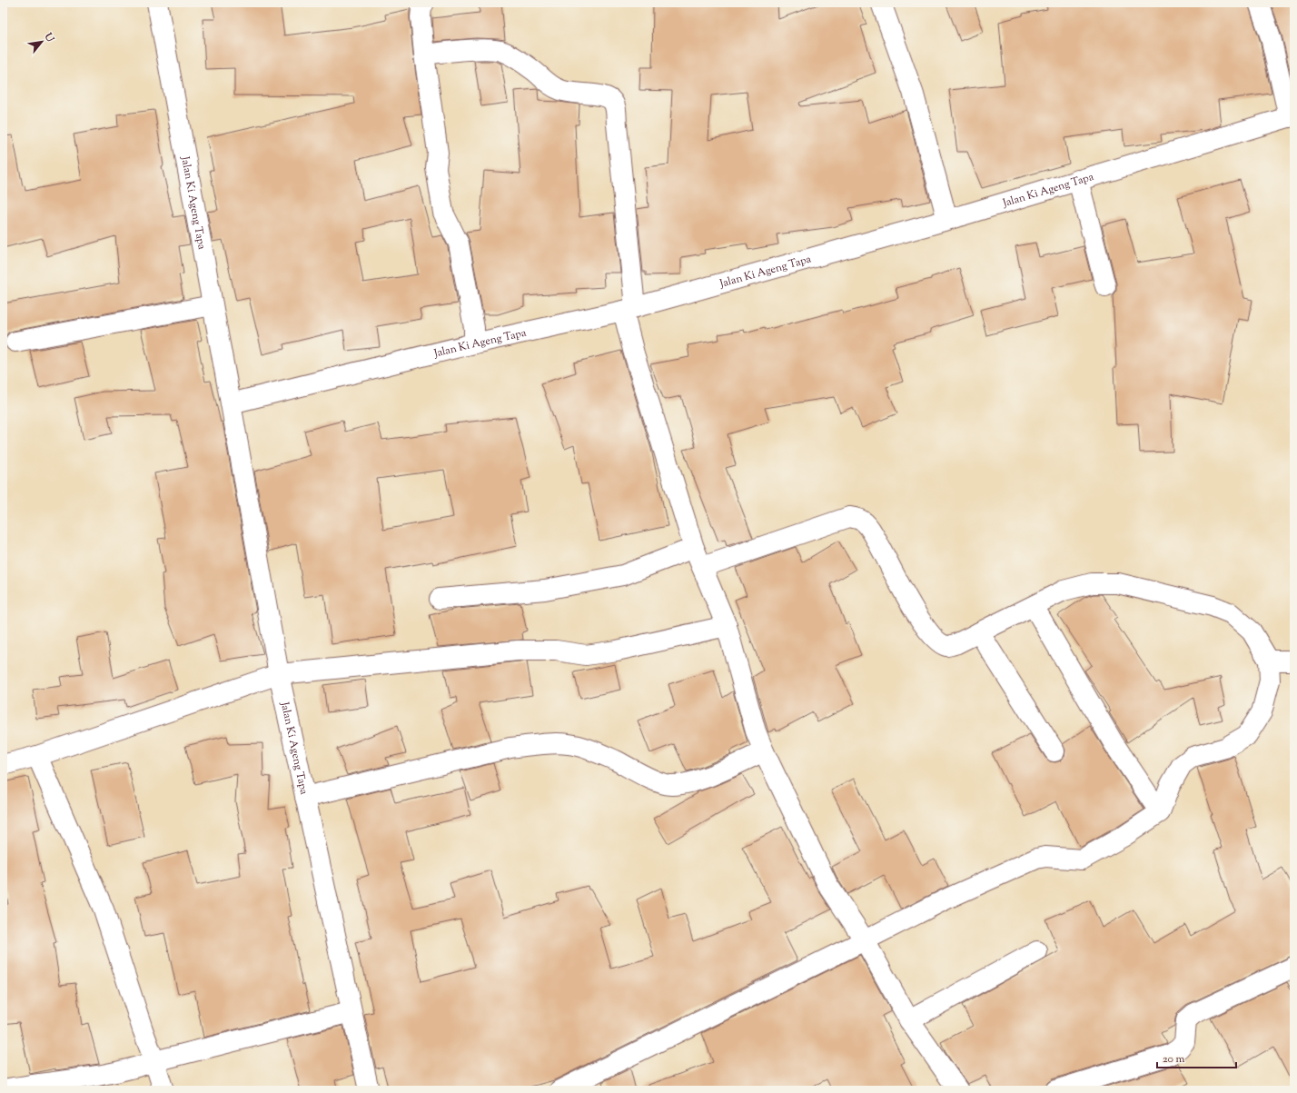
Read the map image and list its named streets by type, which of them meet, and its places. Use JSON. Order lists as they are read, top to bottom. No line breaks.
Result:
{"streets":{"street":["Jalan Ki Ageng Tapa"]},"scale_bar":"20 m","north":"top right"}
